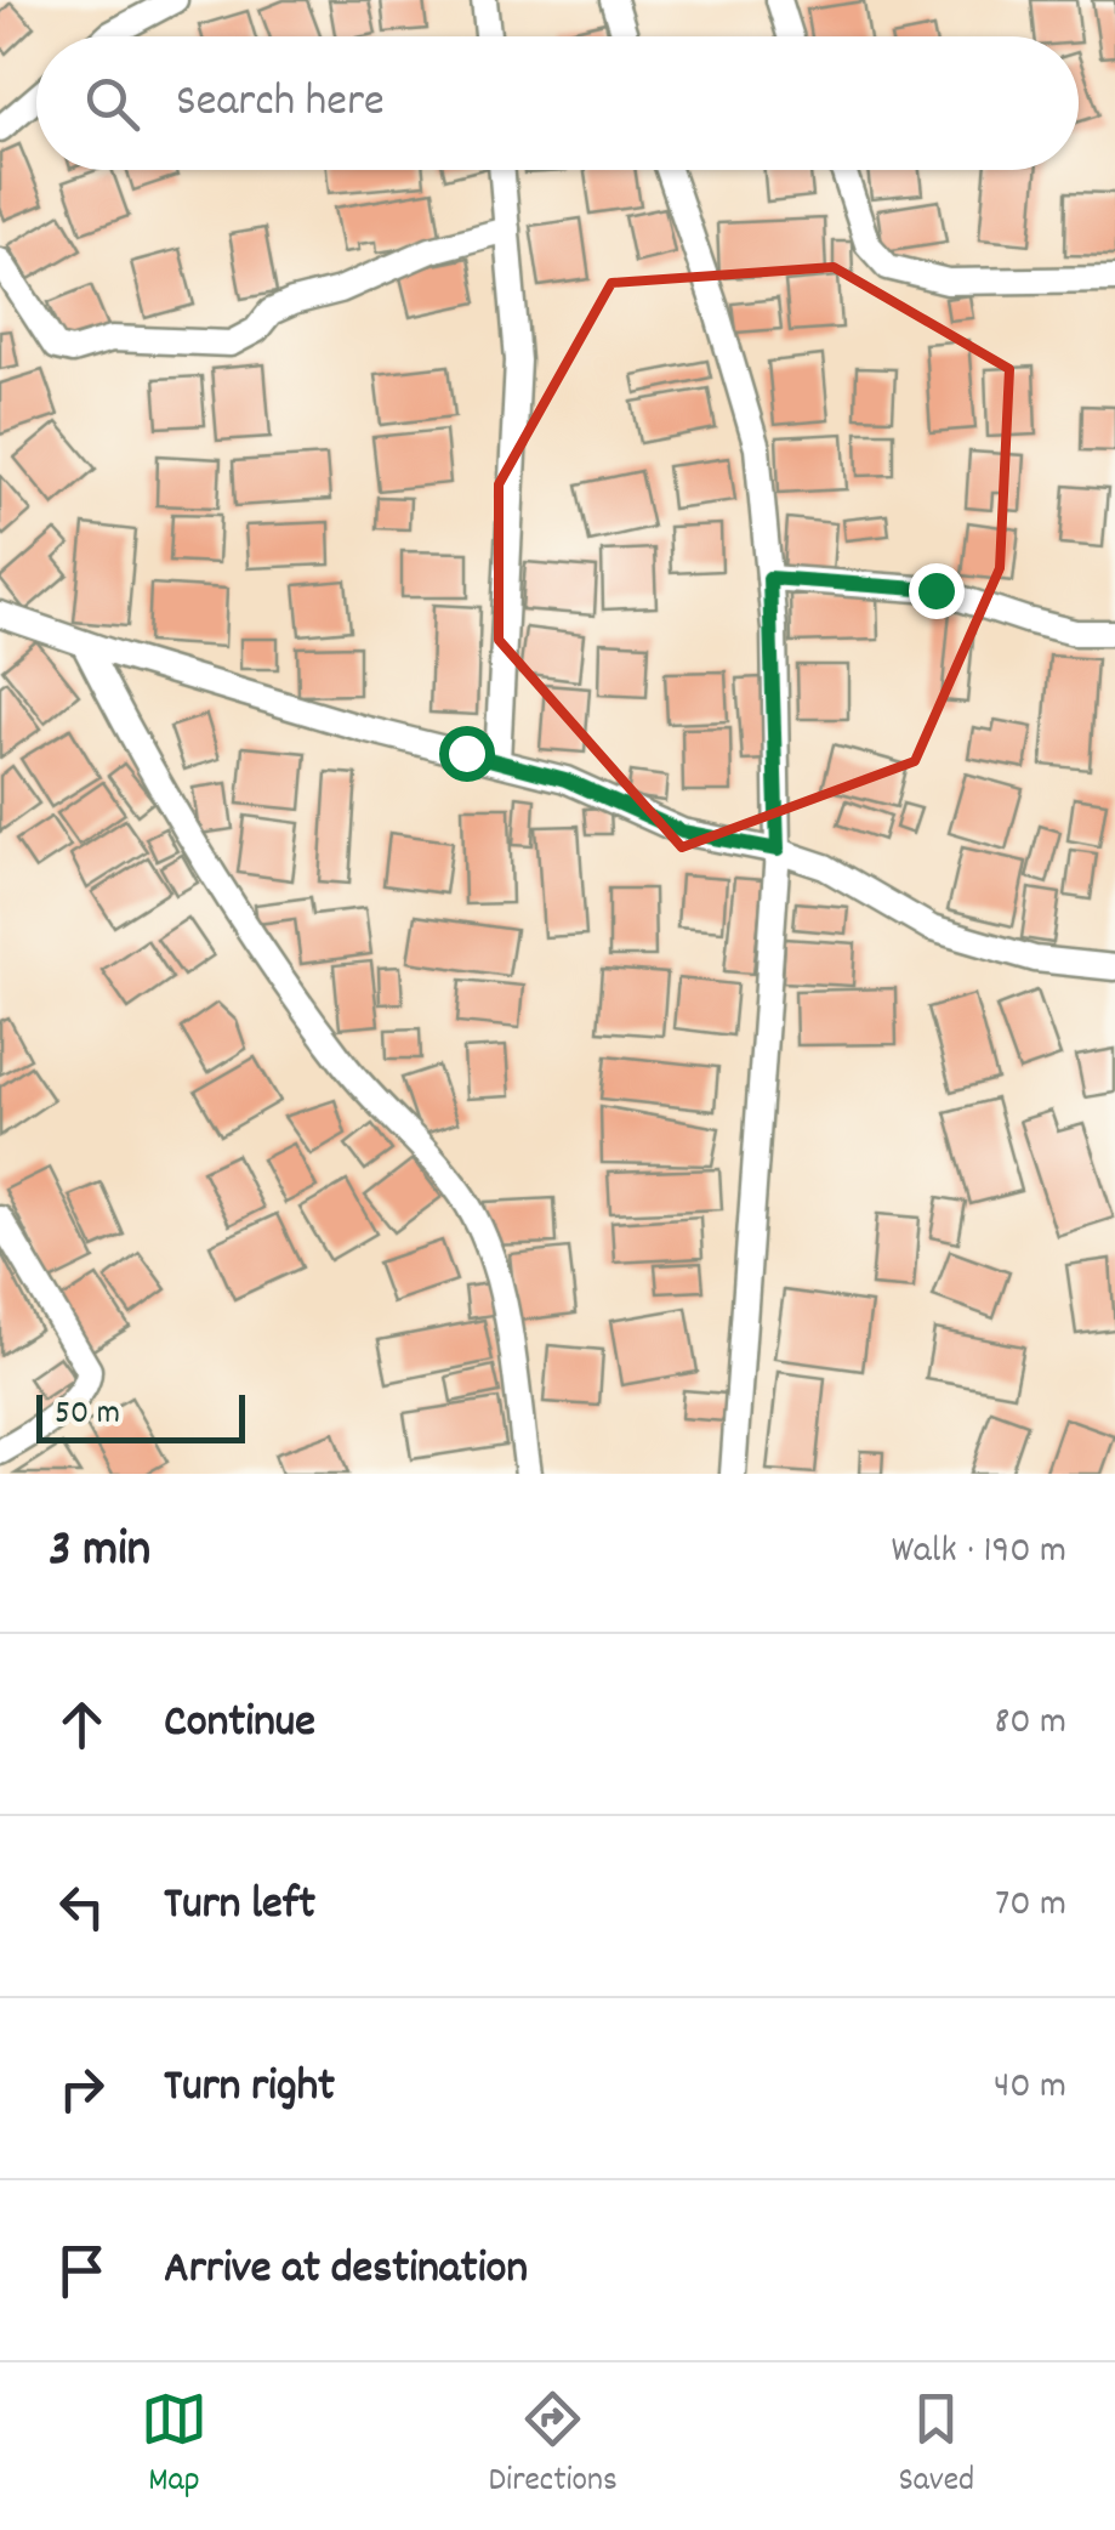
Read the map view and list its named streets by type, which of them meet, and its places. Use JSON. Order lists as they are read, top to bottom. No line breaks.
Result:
{"scale_bar":"50 m","page":{"search":"Search here","scale":"50 m","heading":["3 min","Walk · 190 m"],"list":[["Continue","80 m"],["Turn left","70 m"],["Turn right","40 m"],"Arrive at destination"],"nav":["Map","Directions","Saved"]}}
